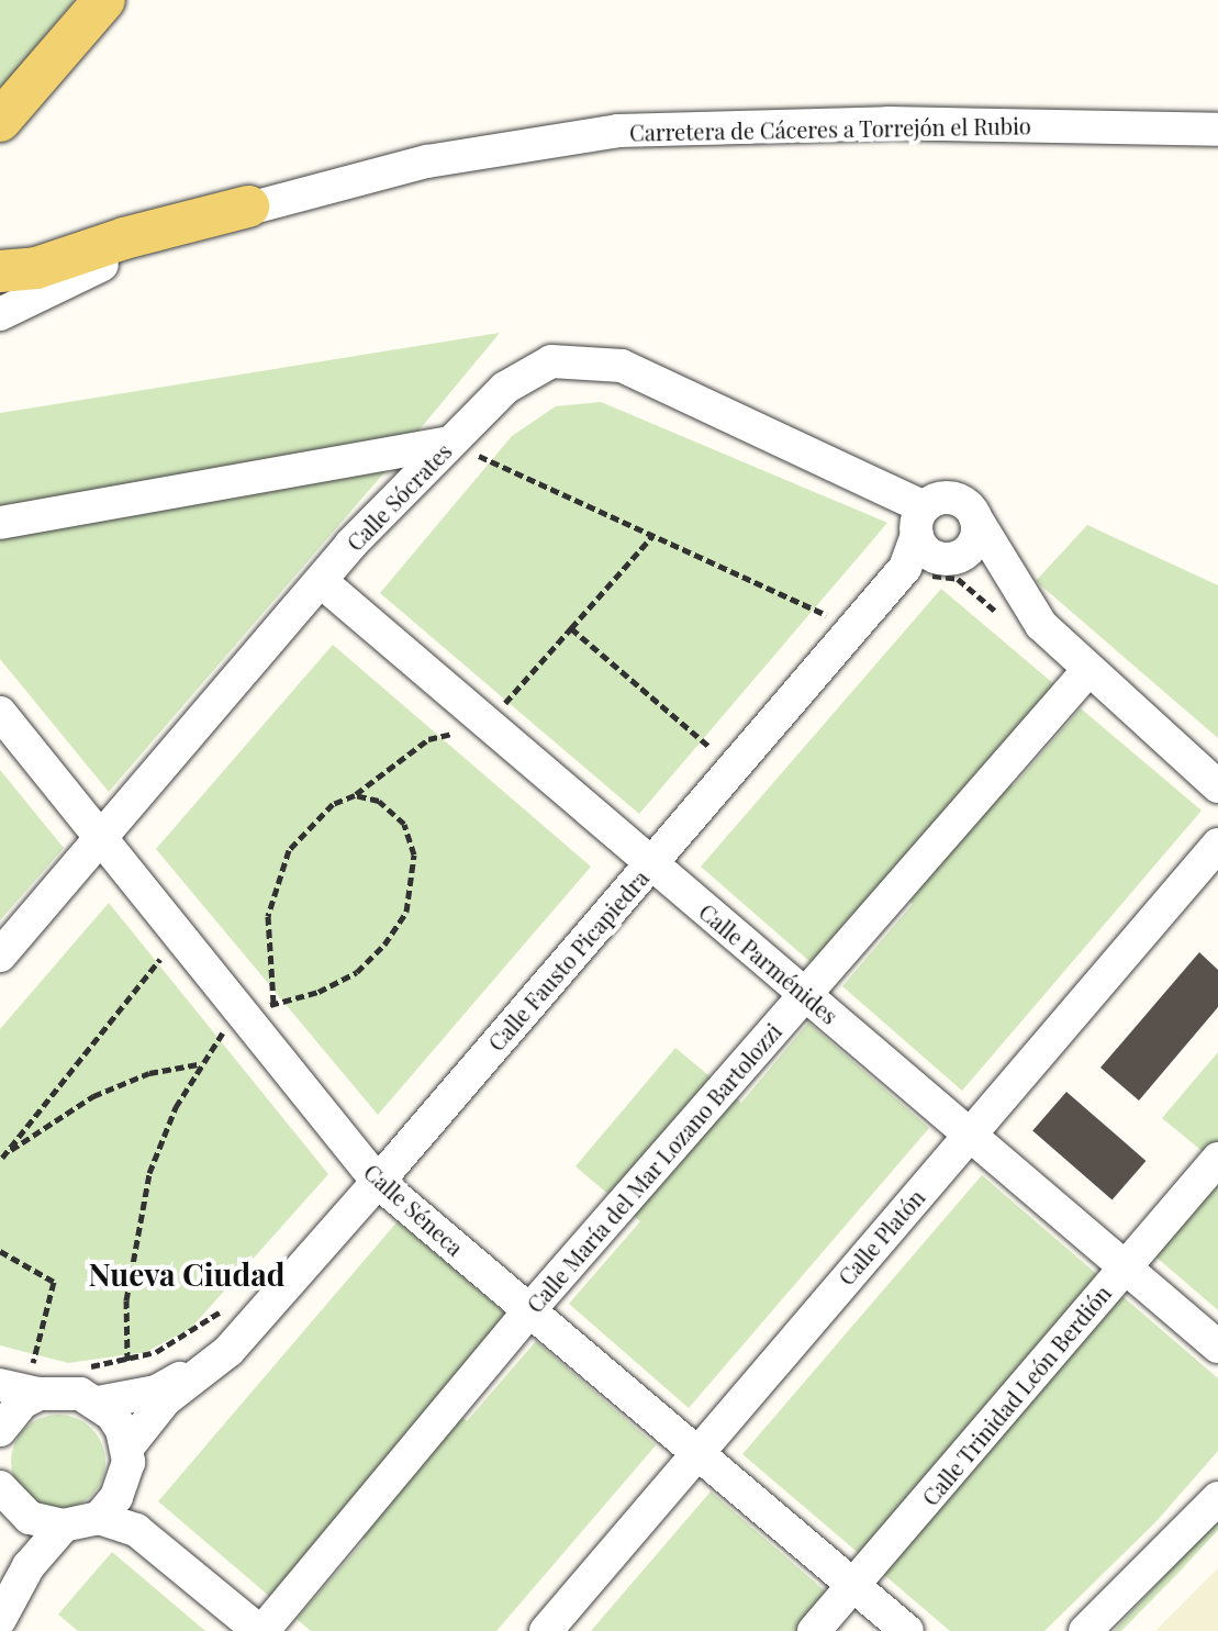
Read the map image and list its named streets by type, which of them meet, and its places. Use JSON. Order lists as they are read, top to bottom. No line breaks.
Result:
{"streets":{"street":["Carretera de Cáceres a Torrejón el Rubio","Calle Sócrates","Calle Fausto Picapiedra","Calle Parménides","Calle María del Mar Lozano Bartolozzi","Calle Séneca","Calle Platón","Calle Trinidad León Berdión"]},"crossings":[["Calle Sócrates","Calle Fausto Picapiedra"],["Calle Sócrates","Calle Parménides"],["Calle Sócrates","Calle Séneca"],["Calle Fausto Picapiedra","Calle Parménides"],["Calle Fausto Picapiedra","Calle Séneca"],["Calle Parménides","Calle María del Mar Lozano Bartolozzi"],["Calle Parménides","Calle Platón"],["Calle Parménides","Calle Trinidad León Berdión"],["Calle María del Mar Lozano Bartolozzi","Calle Séneca"],["Calle Séneca","Calle Platón"],["Calle Séneca","Calle Trinidad León Berdión"]],"districts":["Nueva Ciudad"]}
